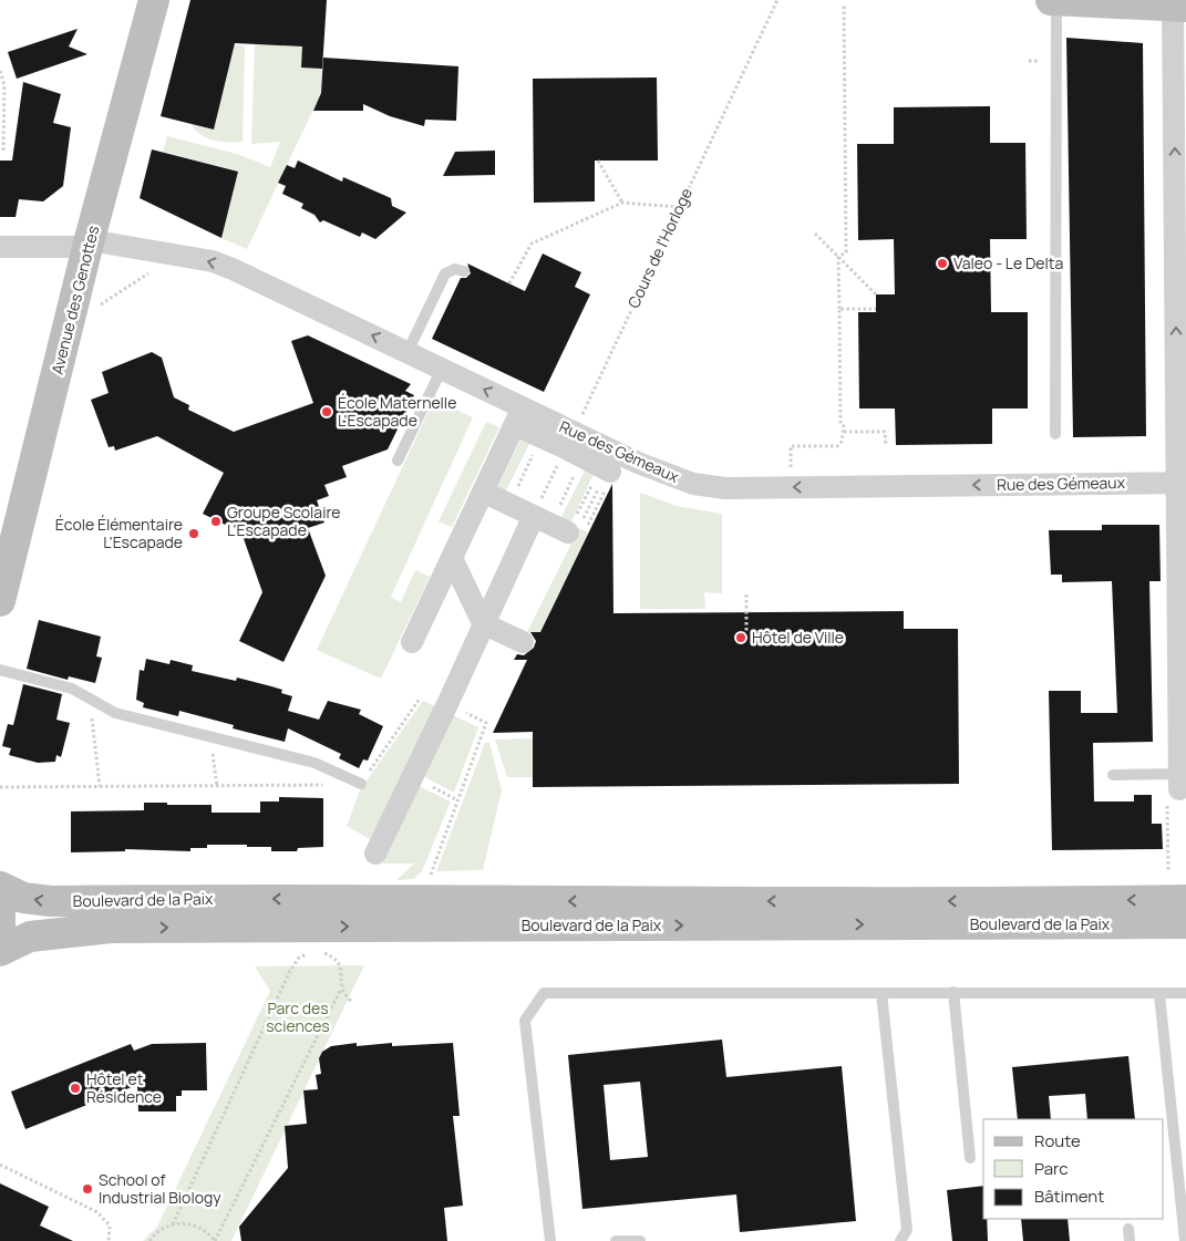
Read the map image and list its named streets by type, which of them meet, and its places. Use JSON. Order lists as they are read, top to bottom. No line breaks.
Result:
{"streets":{"main road":["Avenue des Genottes","Boulevard de la Paix"],"street":["Rue des Gémeaux"],"path":["Cours de l'Horloge"]},"crossings":[["Cours de l'Horloge","Rue des Gémeaux"],["Avenue des Genottes","Rue des Gémeaux"]],"one_way":["Rue des Gémeaux"],"parks":["Parc des sciences"],"places":["Valeo - Le Delta","École Maternelle L'Escapade","Groupe Scolaire L'Escapade","École Élémentaire L'Escapade","Hôtel de Ville","Hôtel et Résidence","School of Industrial Biology"],"legend":["Route","Parc","Bâtiment"]}
